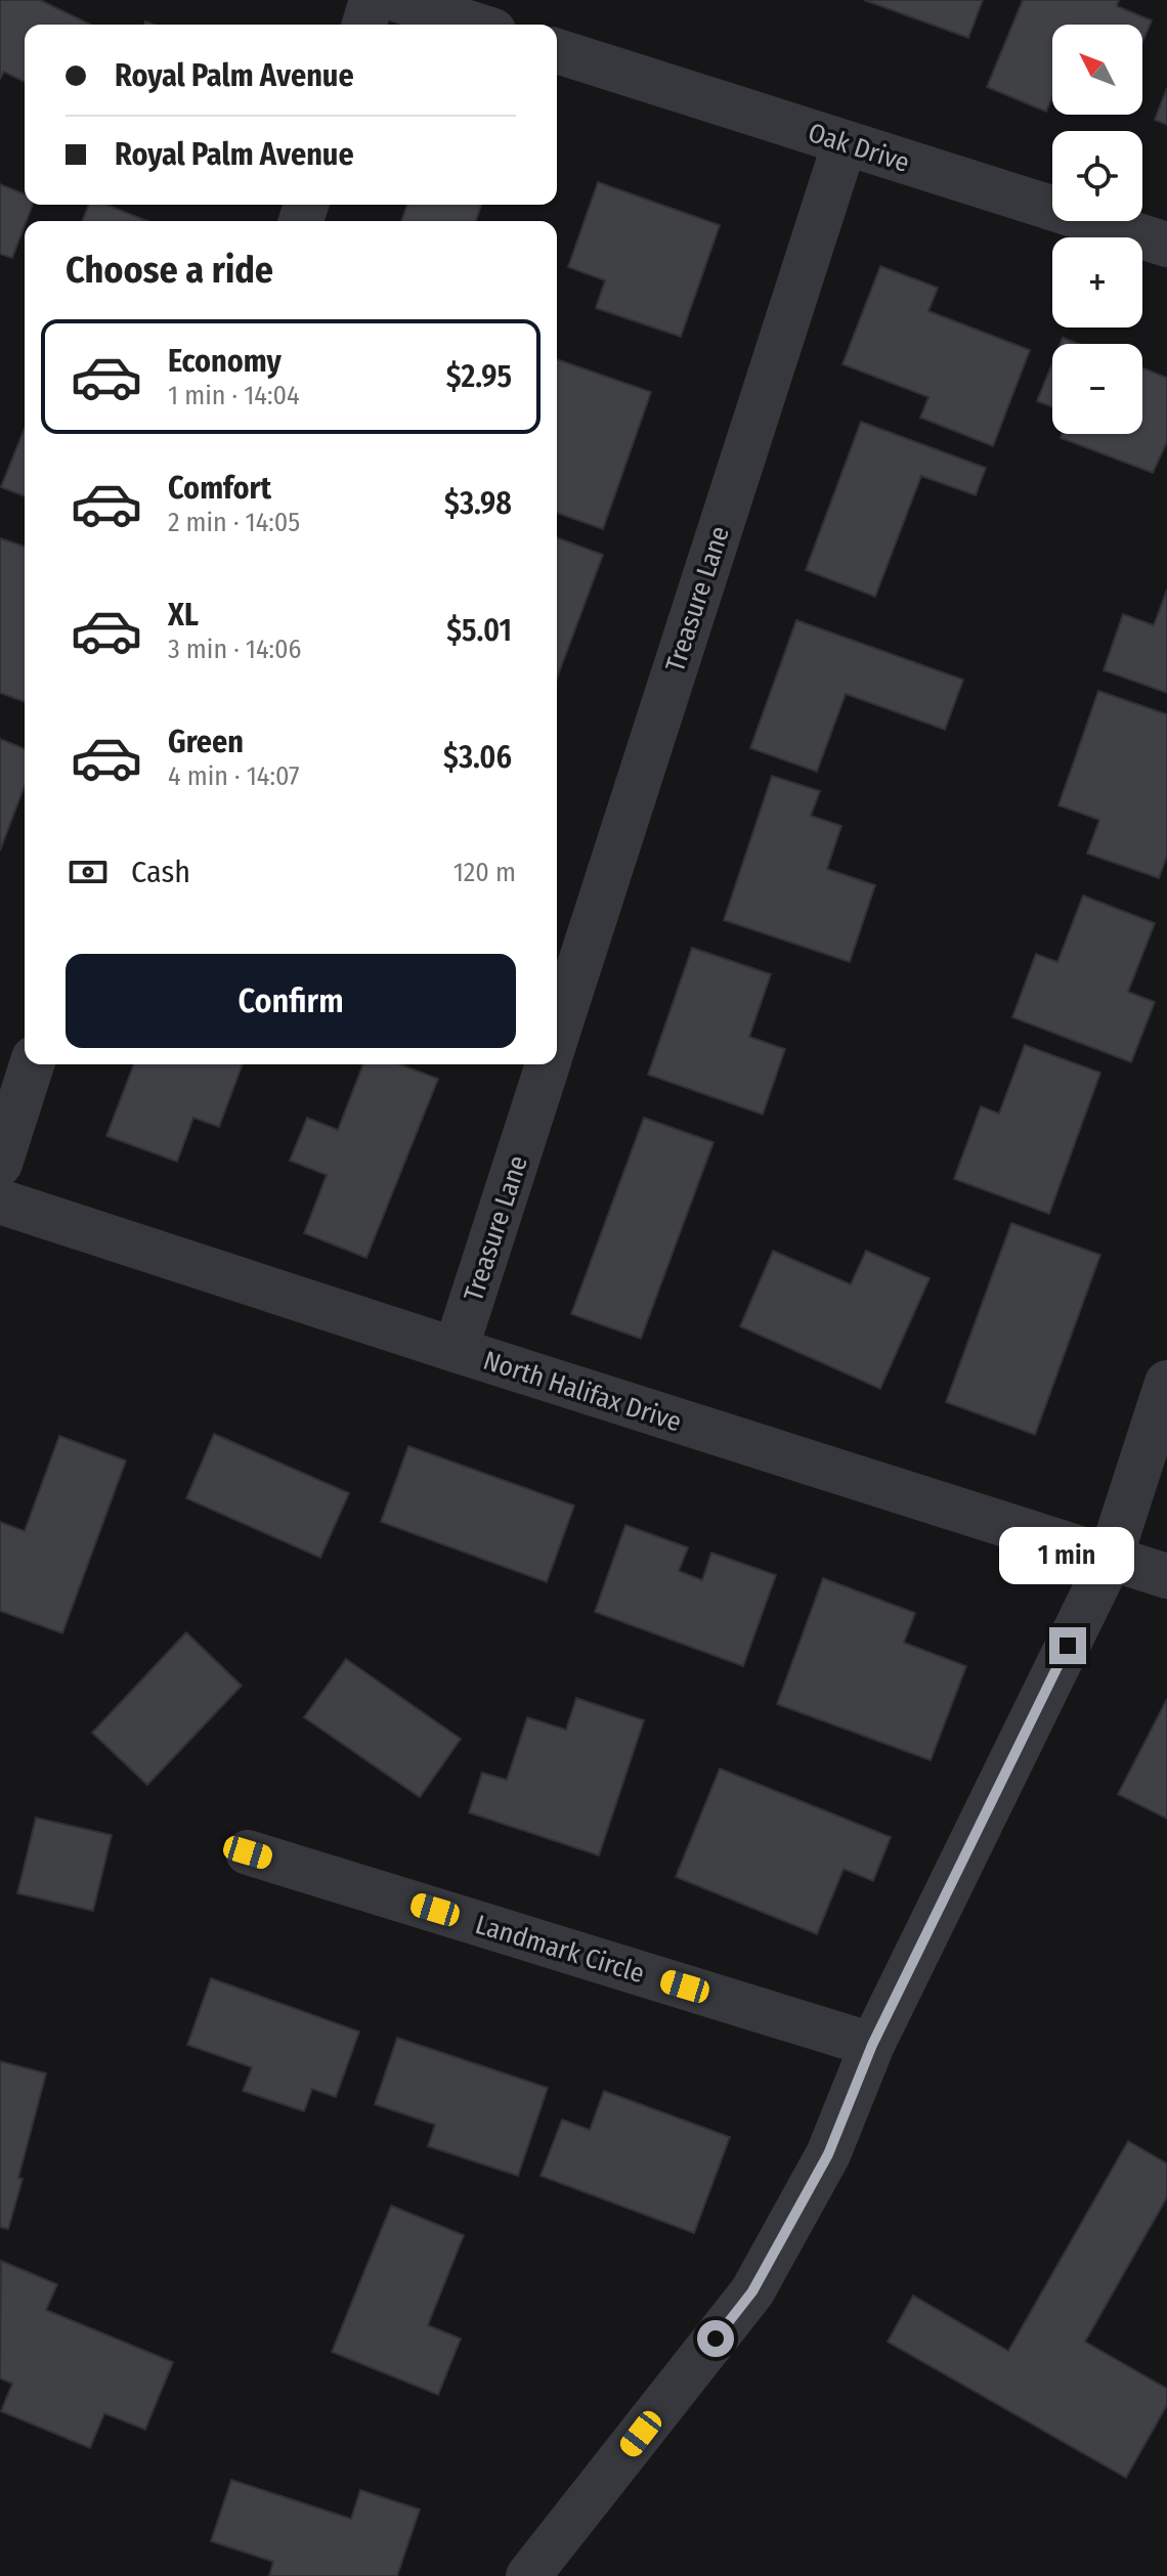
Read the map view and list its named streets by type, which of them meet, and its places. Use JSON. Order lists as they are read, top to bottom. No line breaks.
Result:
{"streets":{"street":["Oak Drive","Treasure Lane","North Halifax Drive","Landmark Circle"]},"crossings":[["Oak Drive","Treasure Lane"],["Treasure Lane","North Halifax Drive"]],"north":"top left","page":{"map_buttons":["+","−"],"banner":["Royal Palm Avenue","Royal Palm Avenue"],"heading":"Choose a ride","list":[{"name":"Economy","note":"1 min · 14:04","value":"$2.95"},{"name":"Comfort","note":"2 min · 14:05","value":"$3.98"},{"name":"XL","note":"3 min · 14:06","value":"$5.01"},{"name":"Green","note":"4 min · 14:07","value":"$3.06"}],"pay":["Cash","120 m"],"buttons":"Confirm","bubble":"1 min"}}
